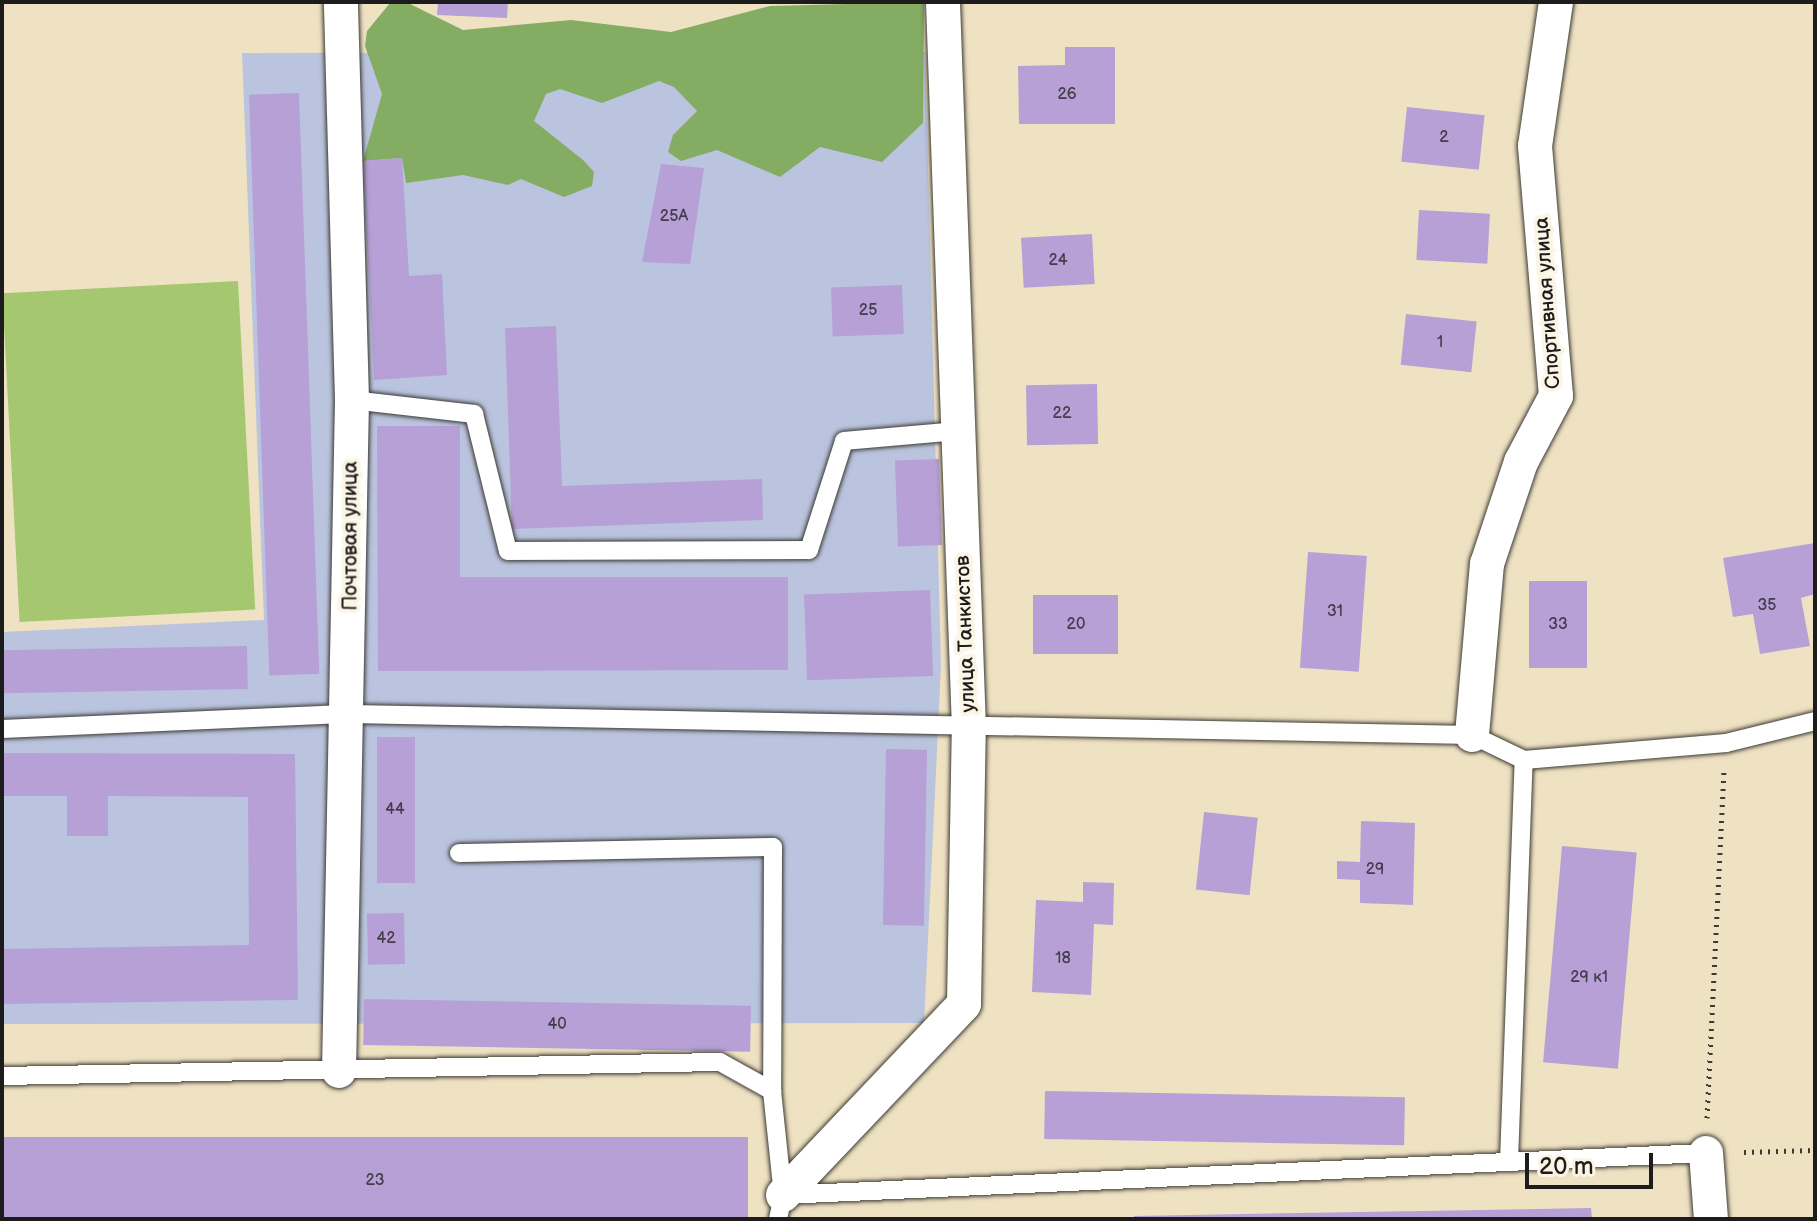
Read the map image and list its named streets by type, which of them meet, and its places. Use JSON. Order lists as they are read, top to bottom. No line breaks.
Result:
{"streets":{"street":["Спортивная улица","Почтовая улица","улица Танкистов"]},"house_numbers":["26","2","25А","24","25","1","22","35","31","20","33","44","29","42","18","29 к1","40","23"],"scale_bar":"20 m"}
